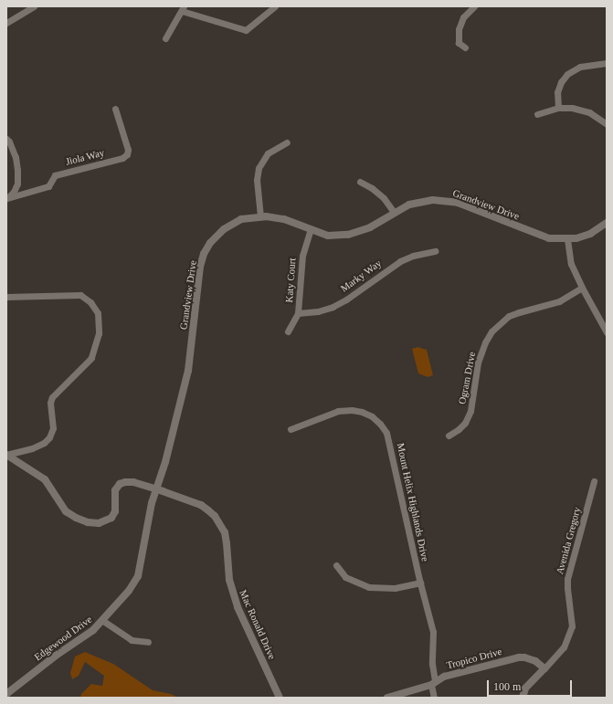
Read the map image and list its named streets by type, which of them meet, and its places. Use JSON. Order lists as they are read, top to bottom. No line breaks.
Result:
{"streets":{"street":["Jiola Way","Grandview Drive","Marky Way","Katy Court","Ogram Drive","Mount Helix Highlands Drive","Avenida Gregory","Mac Ronald Drive","Edgewood Drive","Tropico Drive"]},"crossings":[["Grandview Drive","Katy Court"],["Grandview Drive","Mac Ronald Drive"],["Grandview Drive","Edgewood Drive"],["Marky Way","Katy Court"],["Mount Helix Highlands Drive","Tropico Drive"],["Avenida Gregory","Tropico Drive"],["Mac Ronald Drive","Edgewood Drive"]],"scale_bar":"100 m"}
